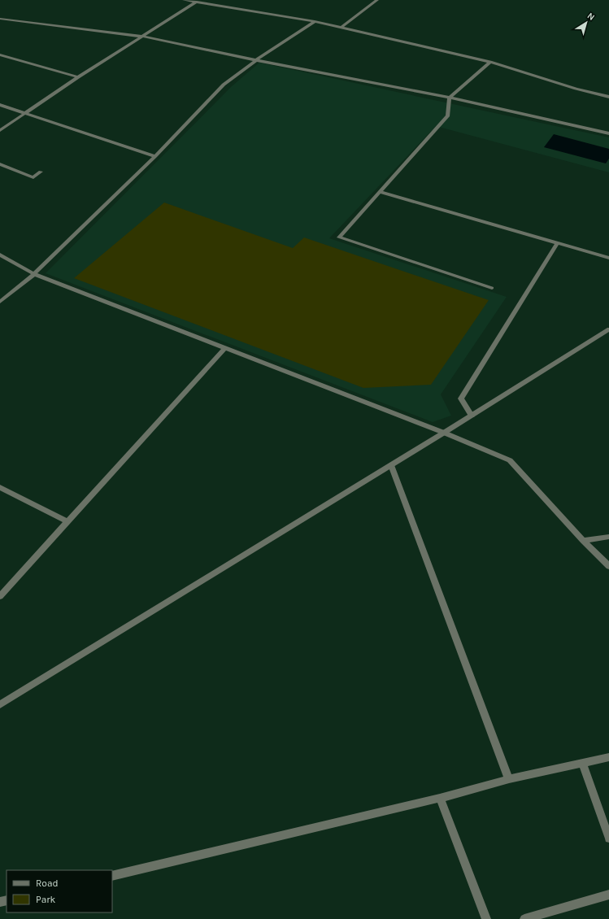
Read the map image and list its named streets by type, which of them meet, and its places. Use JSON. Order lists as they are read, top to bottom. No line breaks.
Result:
{"legend":["Road","Park"],"north":"top right"}
